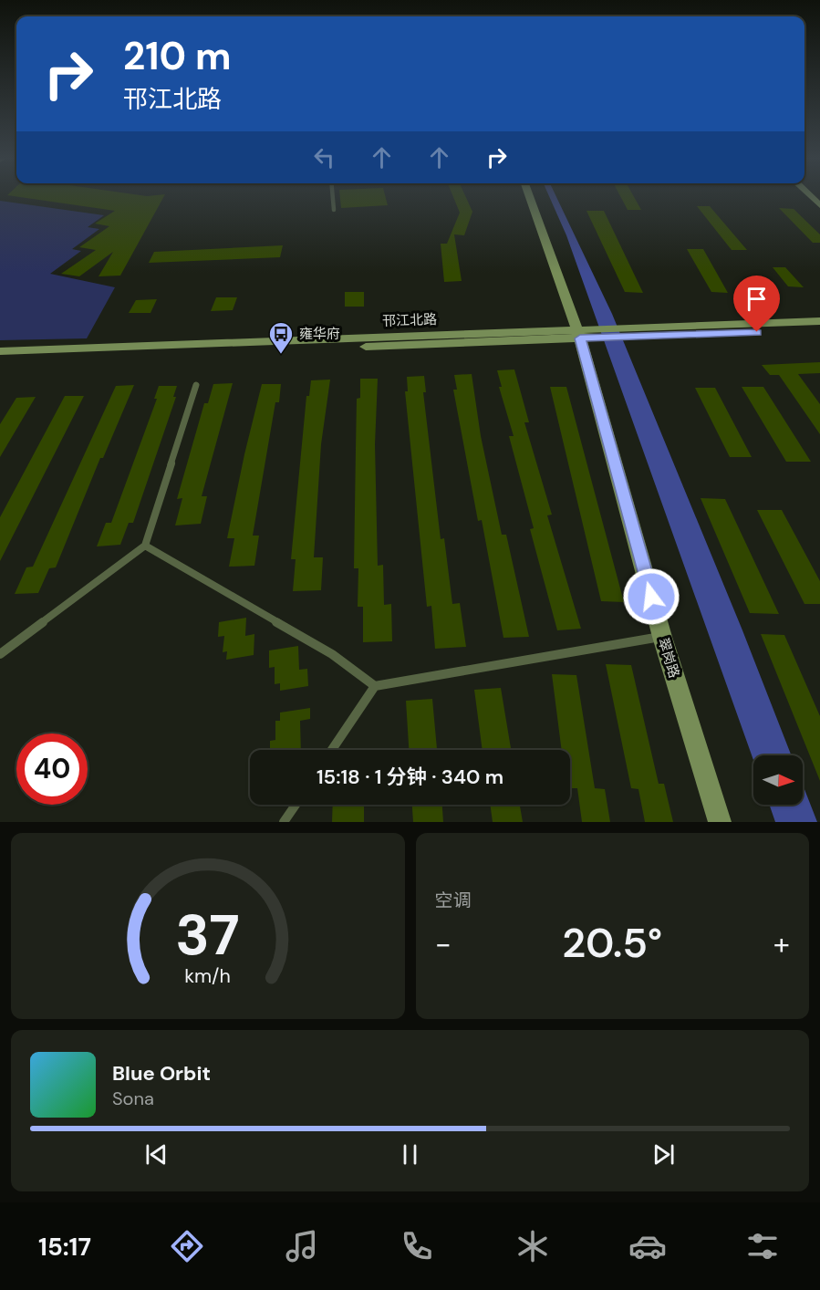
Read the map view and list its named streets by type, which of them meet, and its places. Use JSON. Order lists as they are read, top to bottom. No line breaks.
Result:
{"streets":{"main road":["邗江北路","翠岗路"]},"crossings":[["邗江北路","翠岗路"]],"places":{"bus stop":["雍华府"]},"north":"right","page":{"turn":["210 m","邗江北路"],"limit":"40","trip":"15:18 · 1 分钟 · 340 m","tile":"空调","heat":["−","20.5°","+"],"song":["Blue Orbit","Sona"],"tabs":"15:17","gauge":["37","km/h"]}}
